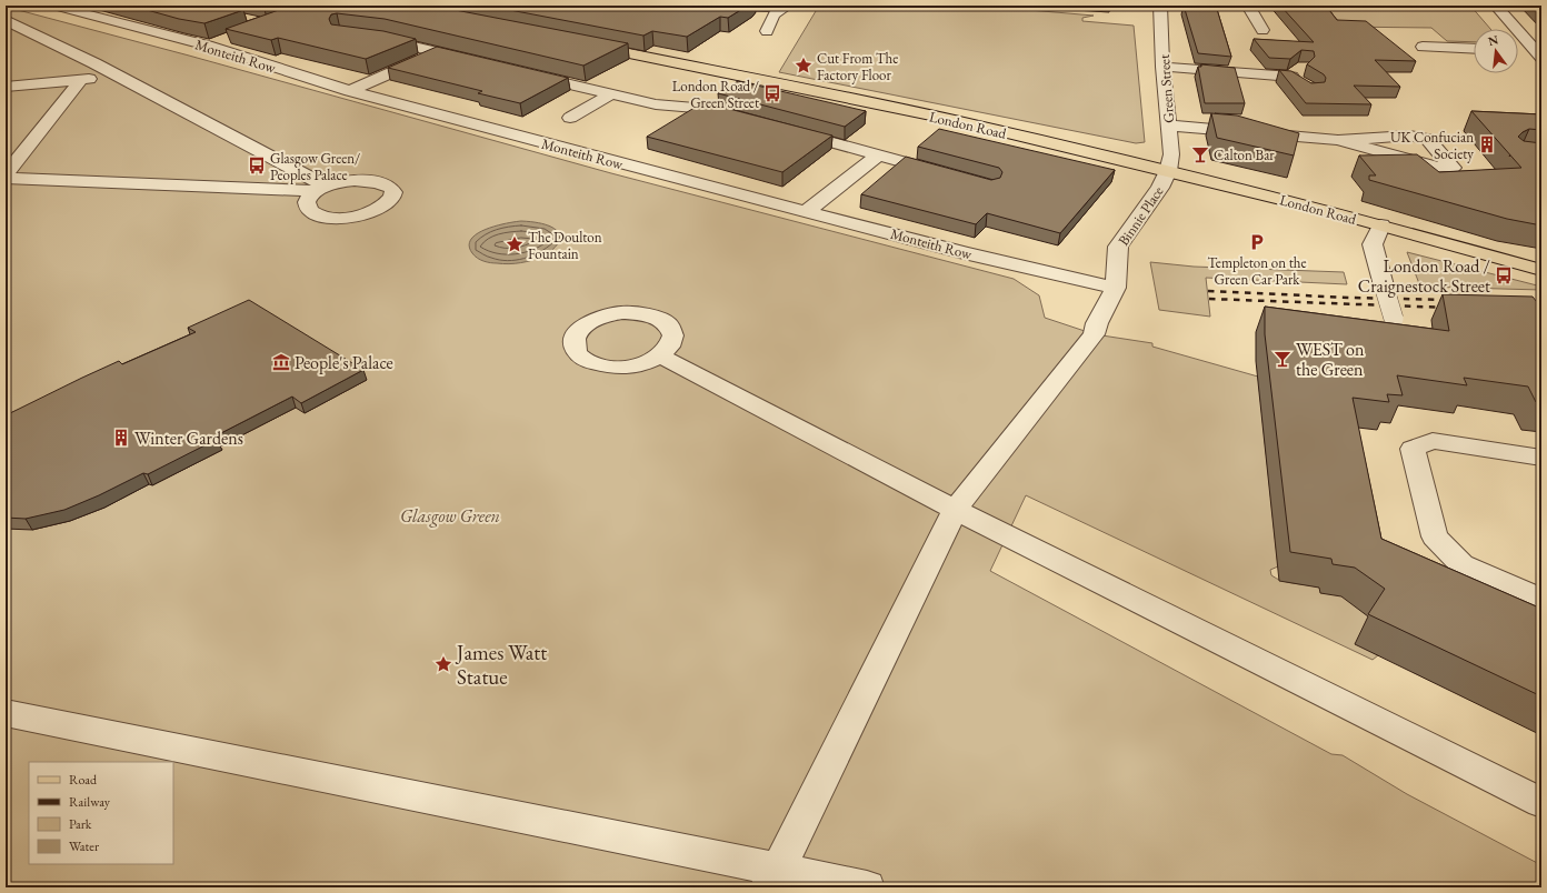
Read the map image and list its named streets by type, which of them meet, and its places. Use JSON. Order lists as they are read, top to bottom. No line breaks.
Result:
{"streets":{"main road":["London Road"],"street":["Monteith Row","Green Street","Binnie Place"]},"crossings":[["Monteith Row","Binnie Place"],["Green Street","London Road"],["Green Street","Binnie Place"],["London Road","Binnie Place"]],"parks":["Glasgow Green"],"places":{"place":["Cut From The Factory Floor","The Doulton Fountain","James Watt Statue"],"bus stop":["London Road / Green Street","Glasgow Green/ Peoples Palace","London Road / Craignestock Street"],"building":["UK Confucian Society","Winter Gardens"],"bar":["Calton Bar","WEST on the Green"],"parking":["Templeton on the Green Car Park"],"museum":["People's Palace"]},"legend":["Road","Railway","Park","Water"],"north":"top"}
